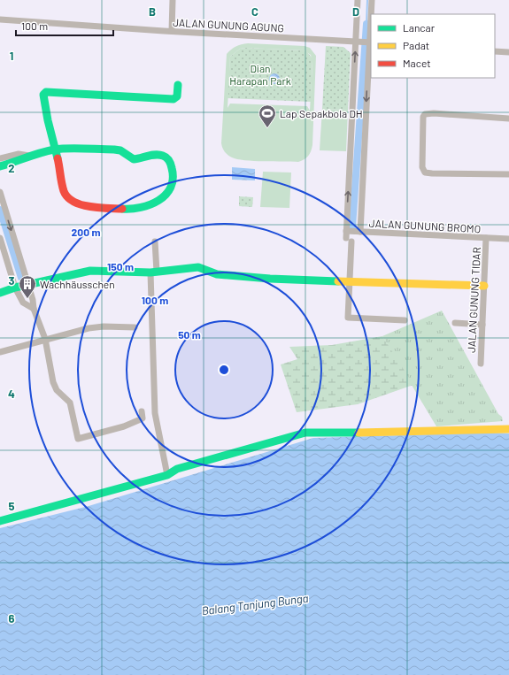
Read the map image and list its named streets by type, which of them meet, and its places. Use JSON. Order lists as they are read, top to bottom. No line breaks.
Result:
{"streets":{"street":["JALAN GUNUNG AGUNG","JALAN GUNUNG BROMO","JALAN GUNUNG TIDAR"]},"crossings":[["JALAN GUNUNG BROMO","JALAN GUNUNG TIDAR"]],"water":["Balang Tanjung Bunga"],"parks":["Dian Harapan Park"],"places":{"sports":["Lap Sepakbola DH"],"building":["Wachhäusschen"]},"legend":["Lancar","Padat","Macet"],"scale_bar":"100 m","grid":{"columns":["B","C","D"],"rows":["1","2","3","4","5","6"]},"rings":["200 m","150 m","100 m","50 m"]}
